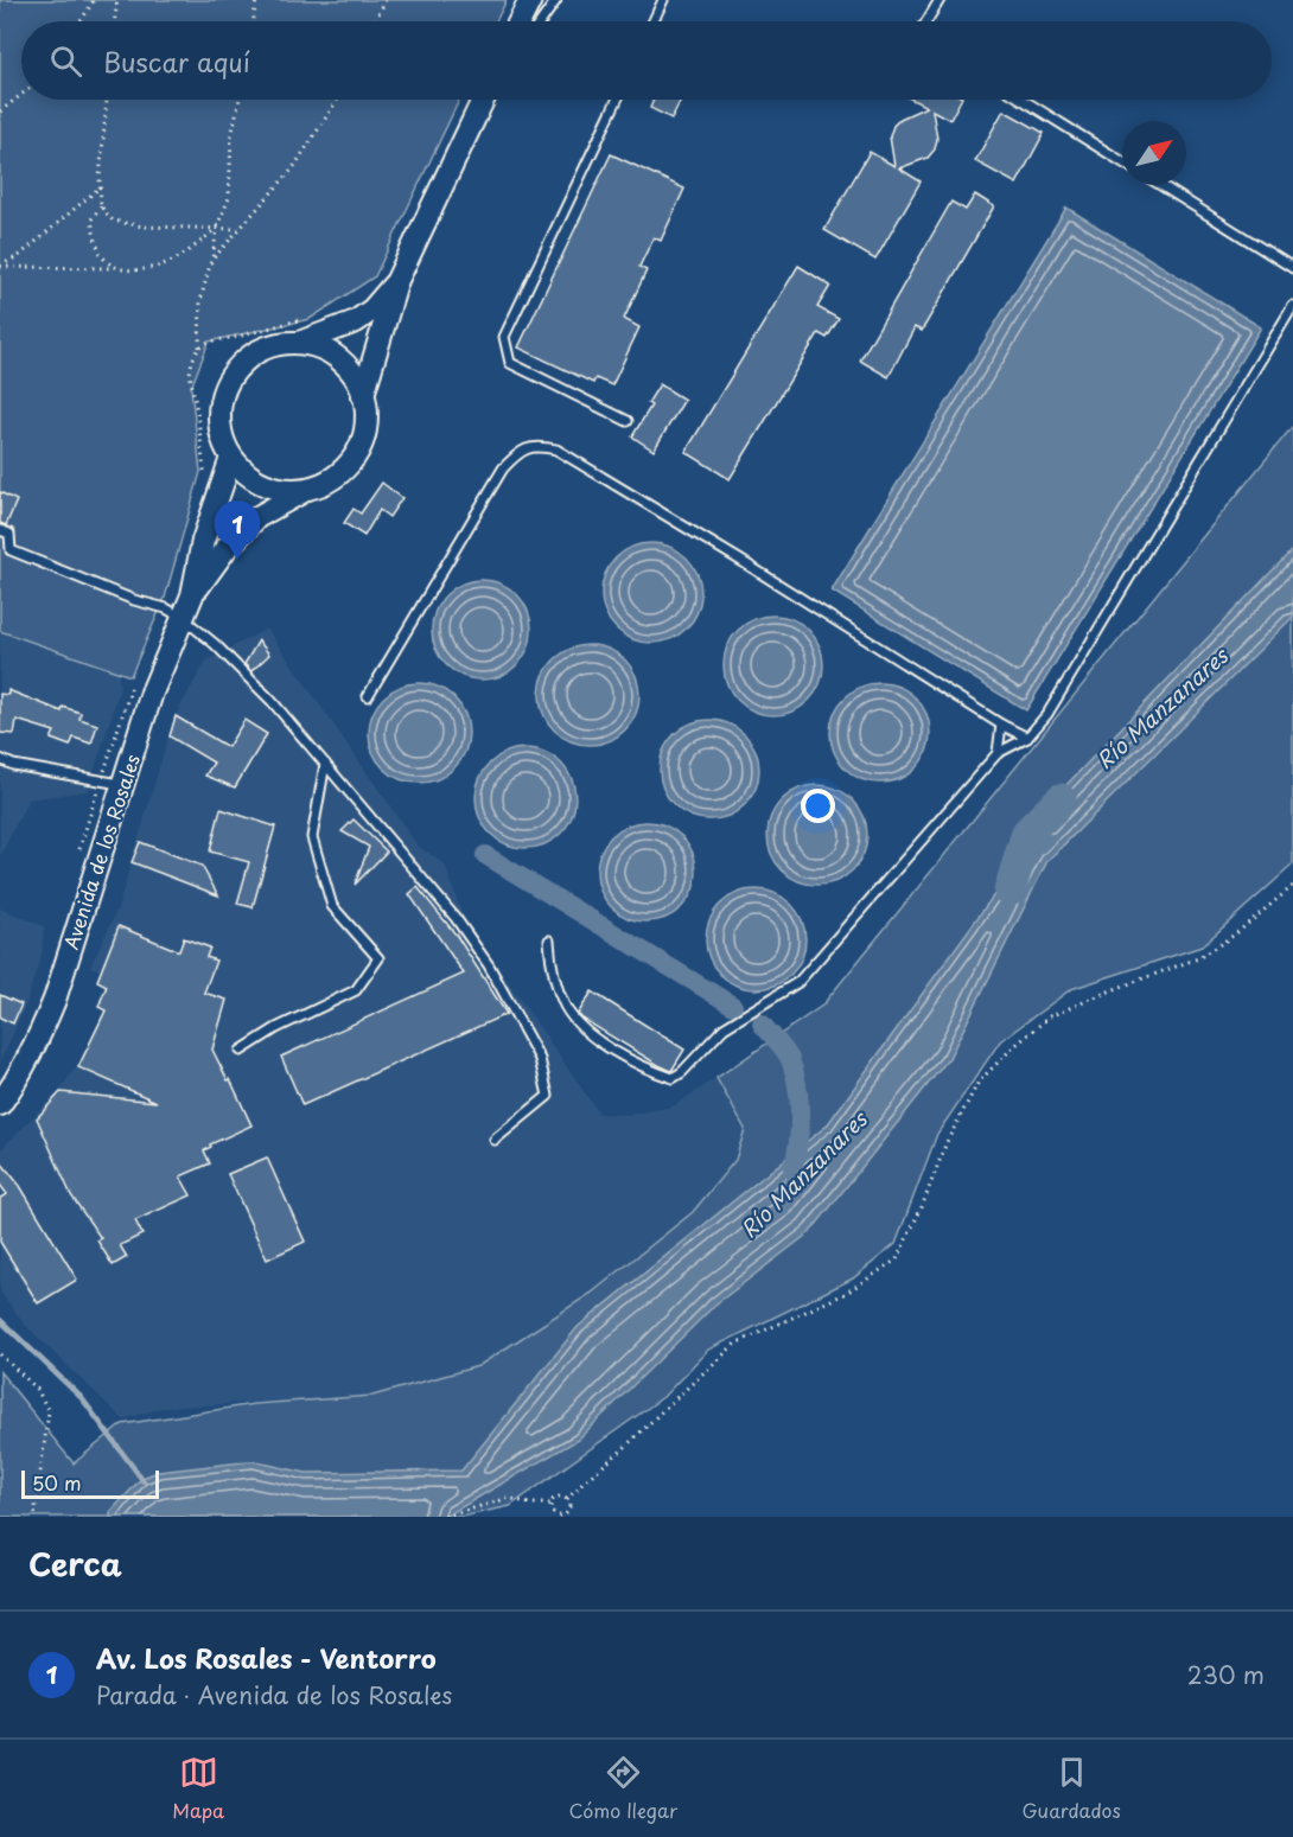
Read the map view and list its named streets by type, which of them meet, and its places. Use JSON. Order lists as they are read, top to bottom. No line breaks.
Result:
{"streets":{"street":["Avenida de los Rosales"]},"water":["Río Manzanares"],"scale_bar":"50 m","north":"top right","page":{"search":"Buscar aquí","pins":"1","scale":"50 m","heading":"Cerca","list":[{"mark":"1","name":"Av. Los Rosales - Ventorro","note":"Parada · Avenida de los Rosales","value":"230 m"}],"nav":["Mapa","Cómo llegar","Guardados"]}}
